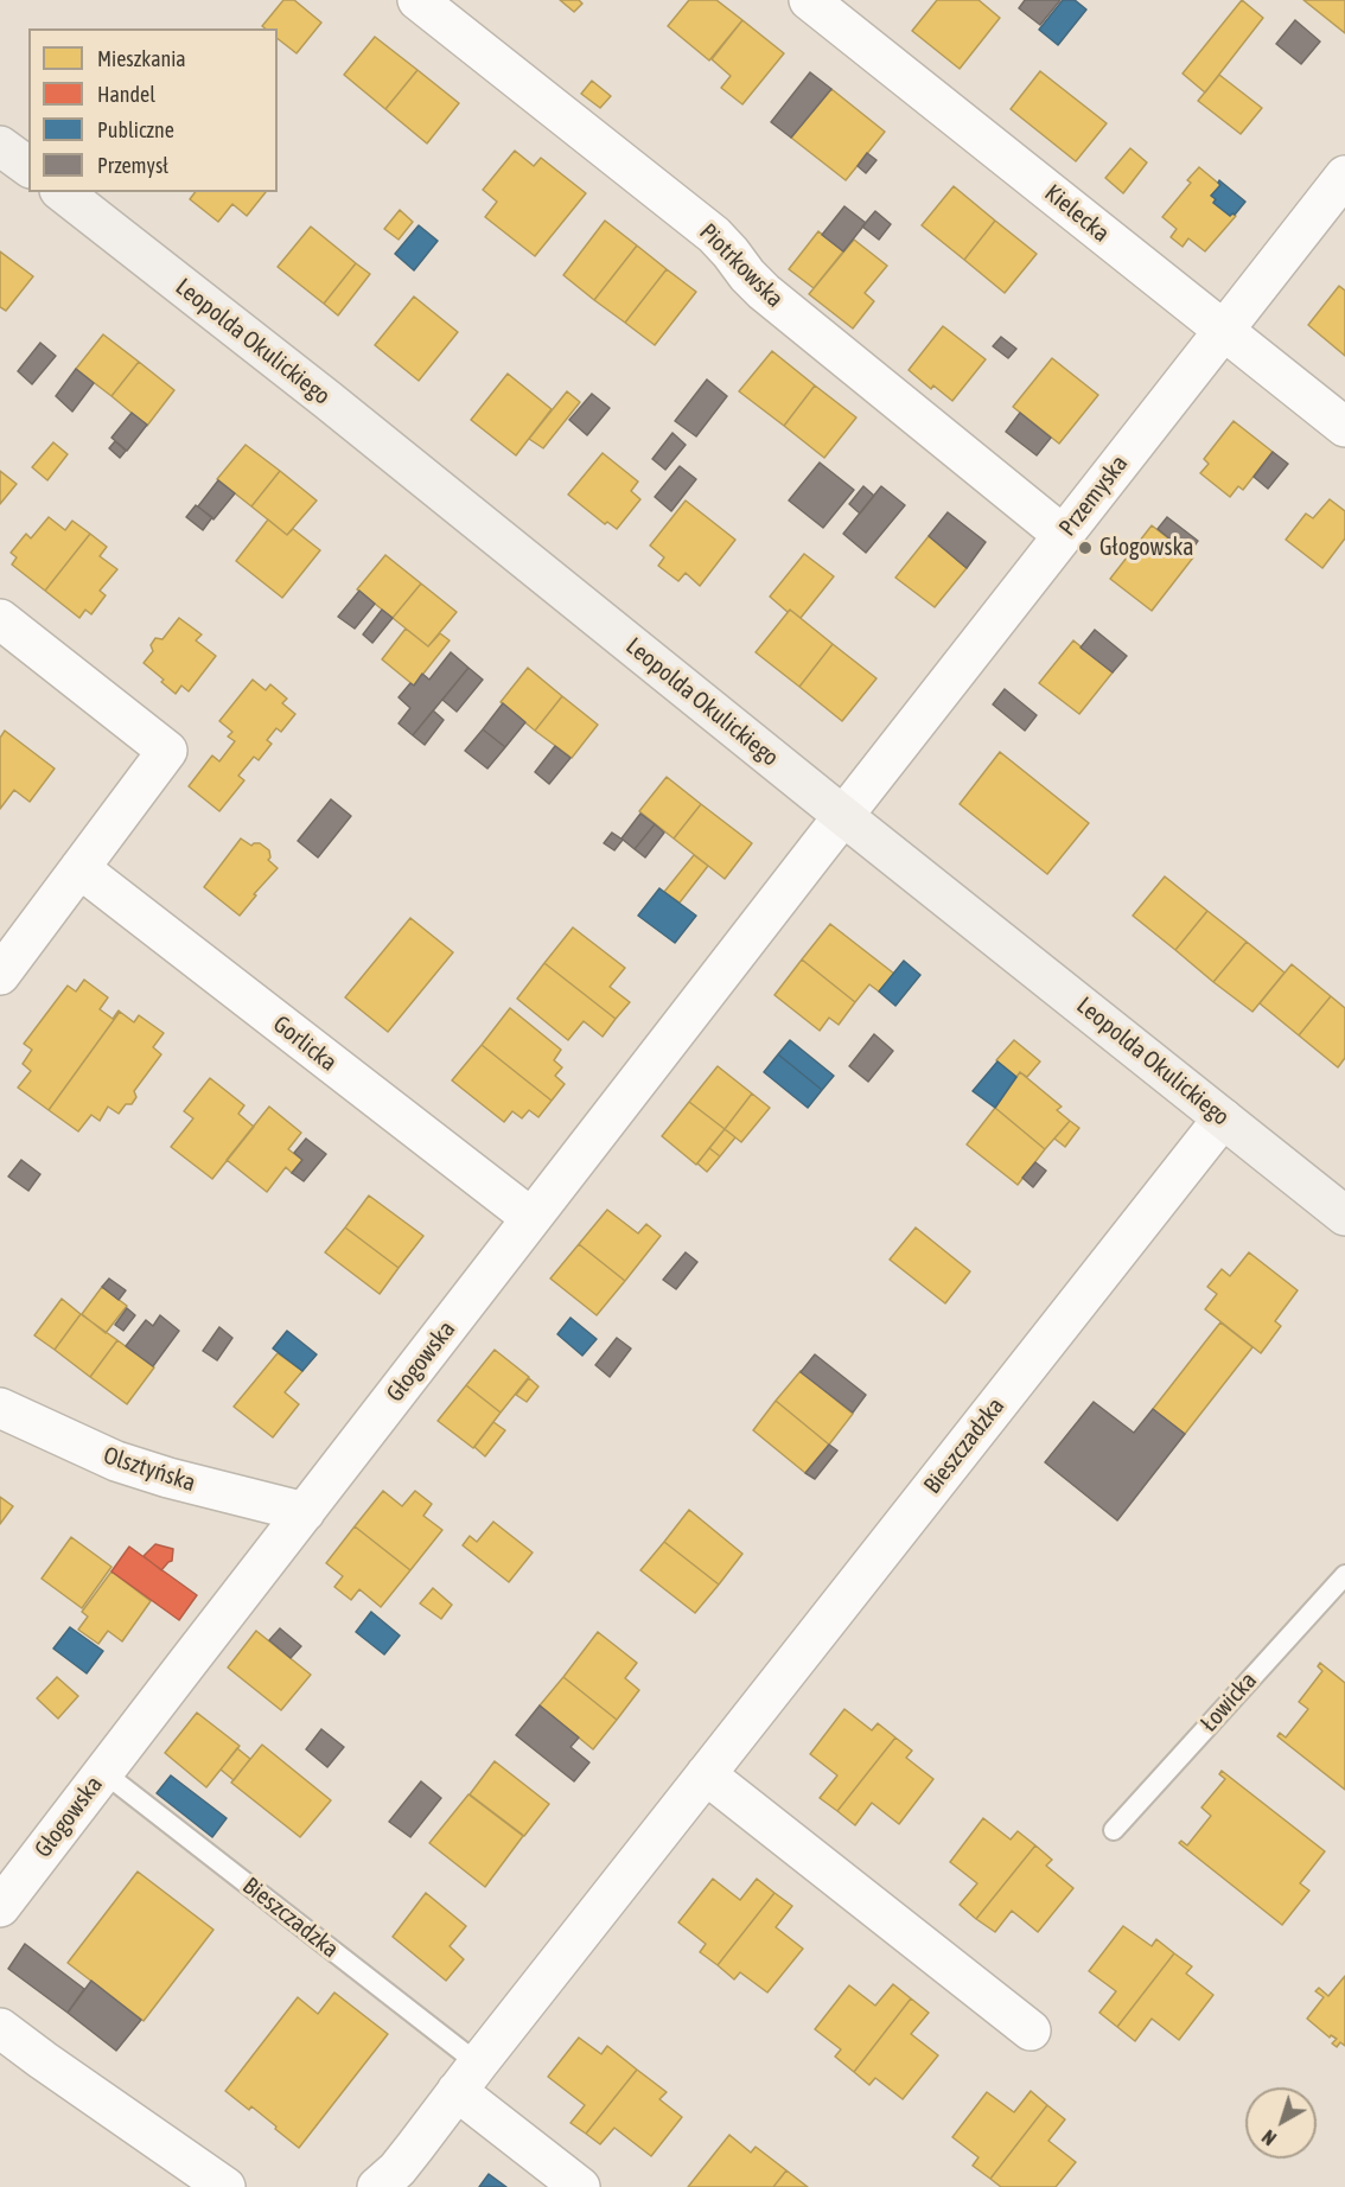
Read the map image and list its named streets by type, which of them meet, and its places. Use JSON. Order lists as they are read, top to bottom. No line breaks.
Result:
{"streets":{"street":["Kielecka","Piotrkowska","Leopolda Okulickiego","Przemyska","Gorlicka","Głogowska","Bieszczadzka","Olsztyńska"],"lane":["Łowicka"]},"crossings":[["Kielecka","Przemyska"],["Piotrkowska","Przemyska"],["Leopolda Okulickiego","Przemyska"],["Leopolda Okulickiego","Głogowska"],["Leopolda Okulickiego","Bieszczadzka"],["Przemyska","Głogowska"],["Gorlicka","Głogowska"],["Głogowska","Bieszczadzka"],["Głogowska","Olsztyńska"]],"places":["Głogowska"],"legend":["Mieszkania","Handel","Publiczne","Przemysł"],"north":"bottom left"}
